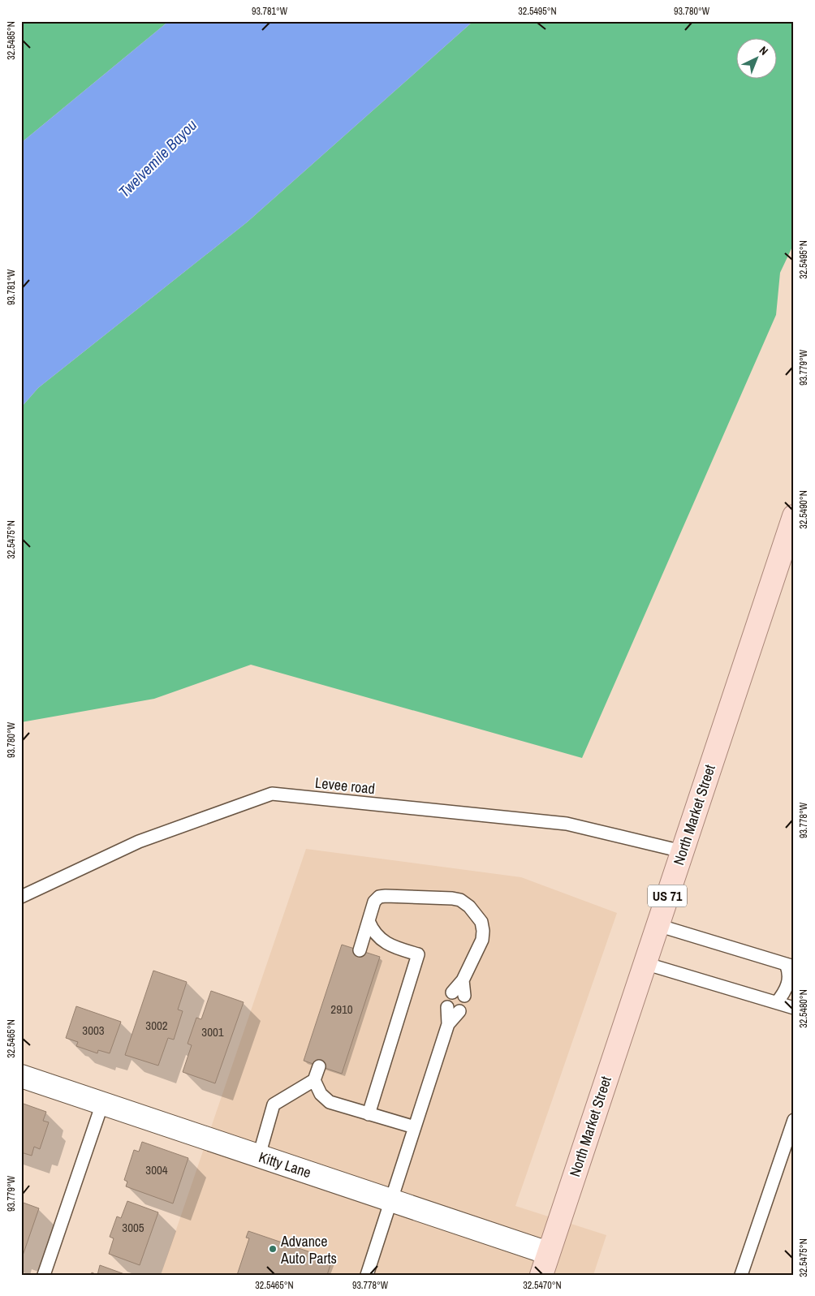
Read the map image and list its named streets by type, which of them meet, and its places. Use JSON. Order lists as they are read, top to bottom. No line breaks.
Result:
{"streets":{"main road":["North Market Street","US 71"],"street":["Kitty Lane"],"lane":["Levee road"]},"crossings":[["Levee road","North Market Street"],["North Market Street","Kitty Lane"]],"water":["Twelvemile Bayou"],"places":["Advance Auto Parts"],"house_numbers":["2910","3002","3003","3001","3004","3005"],"north":"top right","coordinates":["93.781°W","32.5495°N","93.780°W","32.5485°N","93.779°W","32.5490°N","32.5475°N","93.778°W","32.5480°N","32.5465°N","32.5470°N"]}
